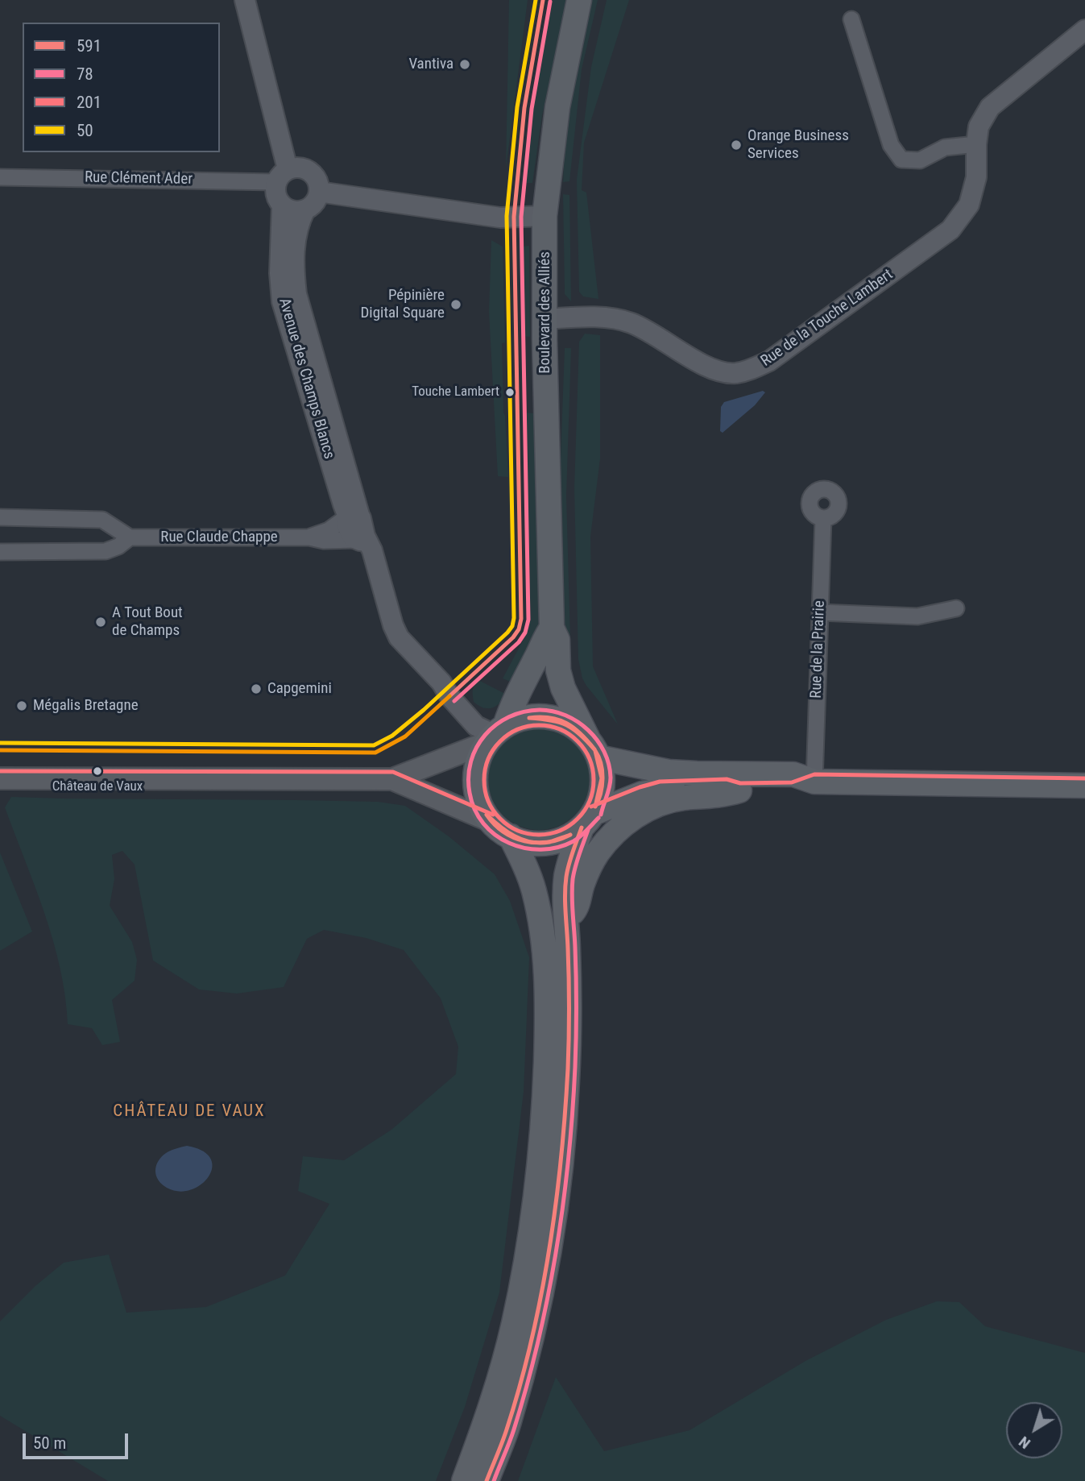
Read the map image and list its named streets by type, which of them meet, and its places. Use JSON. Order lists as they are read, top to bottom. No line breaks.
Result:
{"streets":{"main road":["Boulevard des Alliés"],"street":["Rue Clément Ader","Rue de la Touche Lambert","Avenue des Champs Blancs","Rue Claude Chappe","Rue de la Prairie"]},"crossings":[["Rue Clément Ader","Avenue des Champs Blancs"],["Boulevard des Alliés","Rue de la Touche Lambert"],["Avenue des Champs Blancs","Rue Claude Chappe"]],"districts":["CHÂTEAU DE VAUX"],"places":["Vantiva","Orange Business Services","Pépinière Digital Square","Touche Lambert","A Tout Bout de Champs","Capgemini","Mégalis Bretagne","Château de Vaux"],"lines":["transit line 591","transit line 50","transit line 78","transit line 201"],"legend":["591","78","201","50"],"scale_bar":"50 m","north":"bottom left"}
